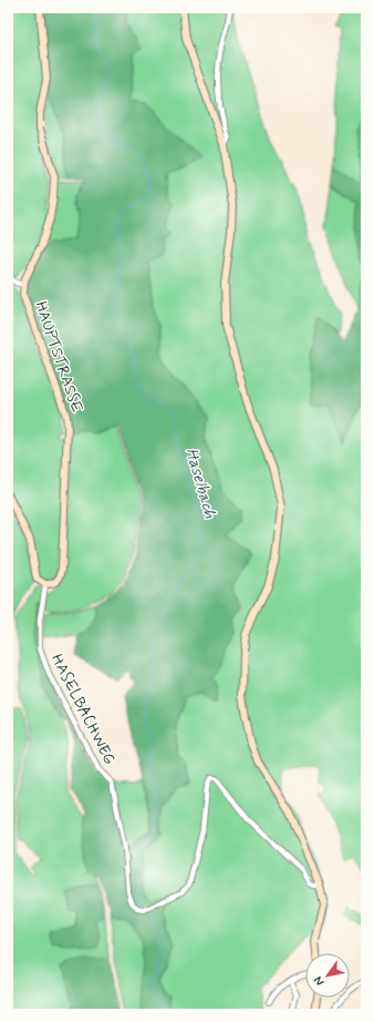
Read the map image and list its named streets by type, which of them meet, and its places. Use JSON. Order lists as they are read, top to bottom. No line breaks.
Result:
{"streets":{"main road":["HAUPTSTRASSE"],"street":["HASELBACHWEG"]},"crossings":[["HAUPTSTRASSE","HASELBACHWEG"]],"water":["Haselbach"],"north":"bottom left"}
